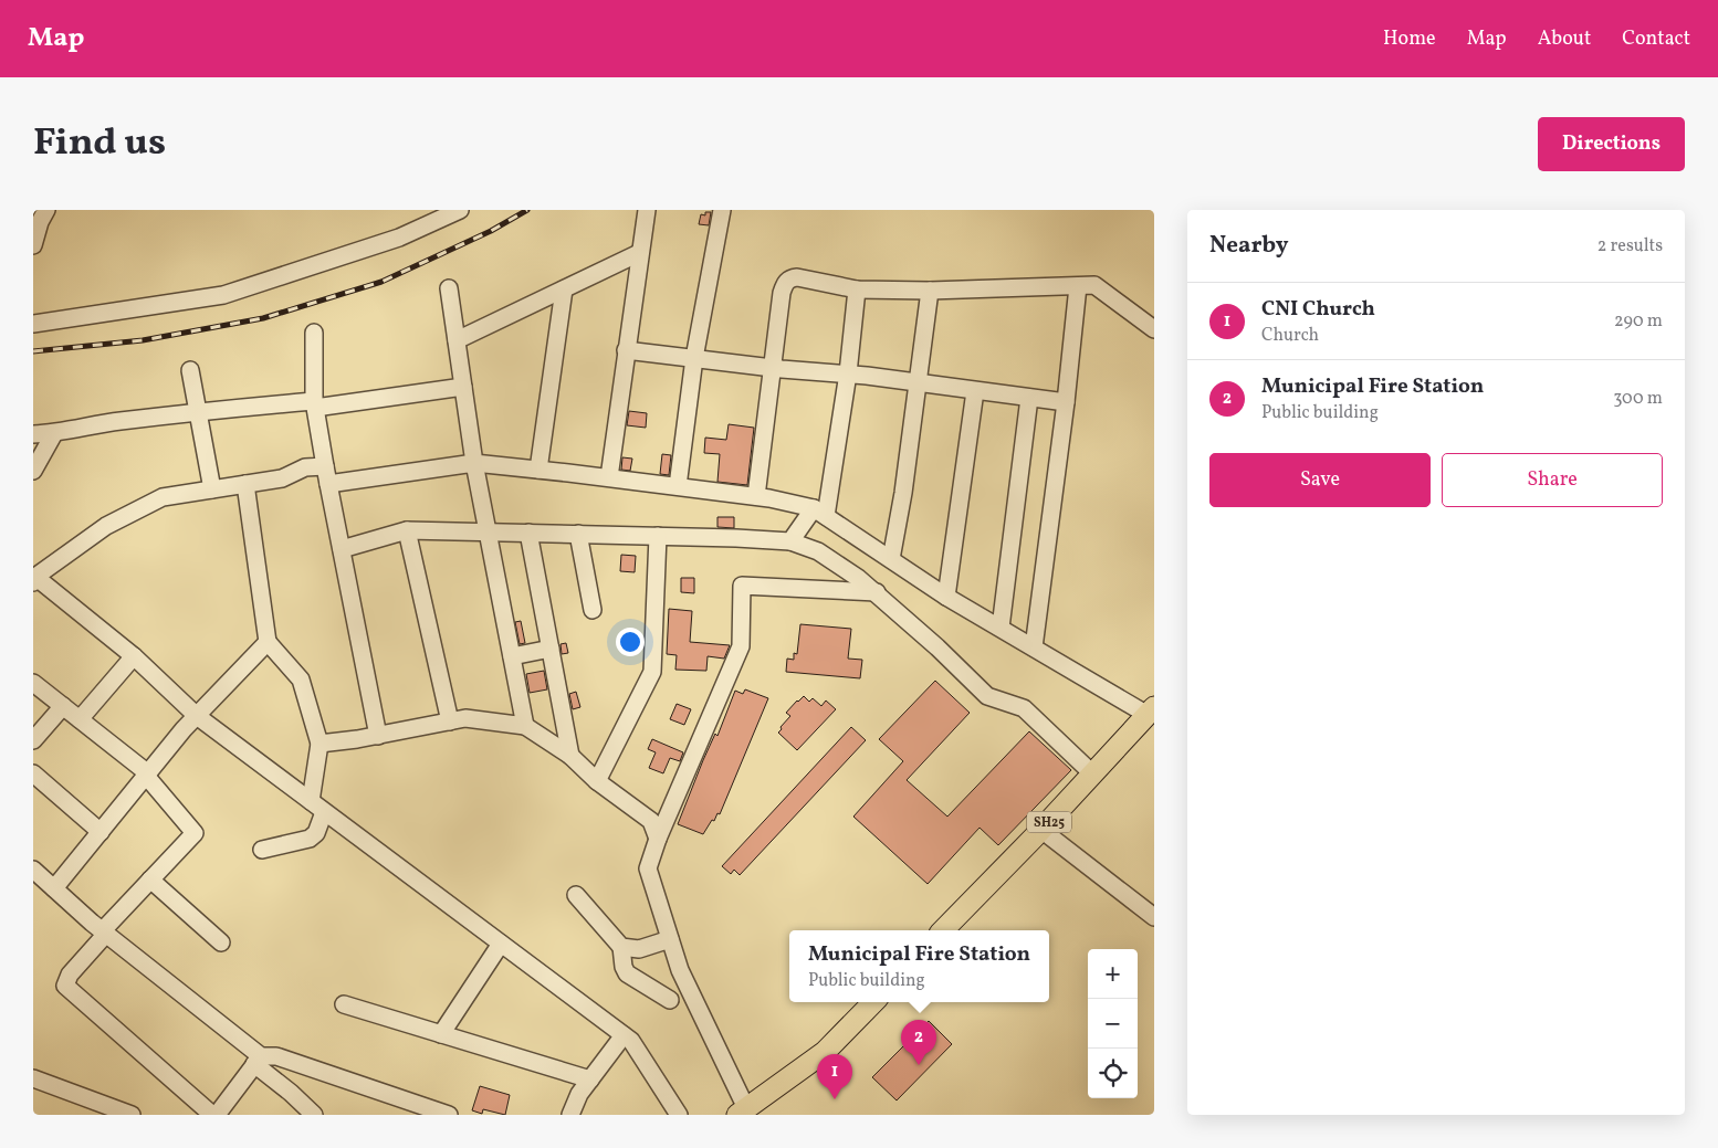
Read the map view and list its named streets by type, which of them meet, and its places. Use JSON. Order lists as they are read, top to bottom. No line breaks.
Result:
{"streets":{"main road":["SH25"]},"page":{"header":"Map","nav":["Home","Map","About","Contact"],"title":"Find us","buttons":["Directions",["Save","Share"]],"heading":["Nearby","2 results"],"list":[{"mark":"1","name":"CNI Church","note":"Church","value":"290 m"},{"mark":"2","name":"Municipal Fire Station","note":"Public building","value":"300 m"}],"popup":["Municipal Fire Station","Public building"],"map_buttons":["+","−"],"pins":["2","1"]}}
